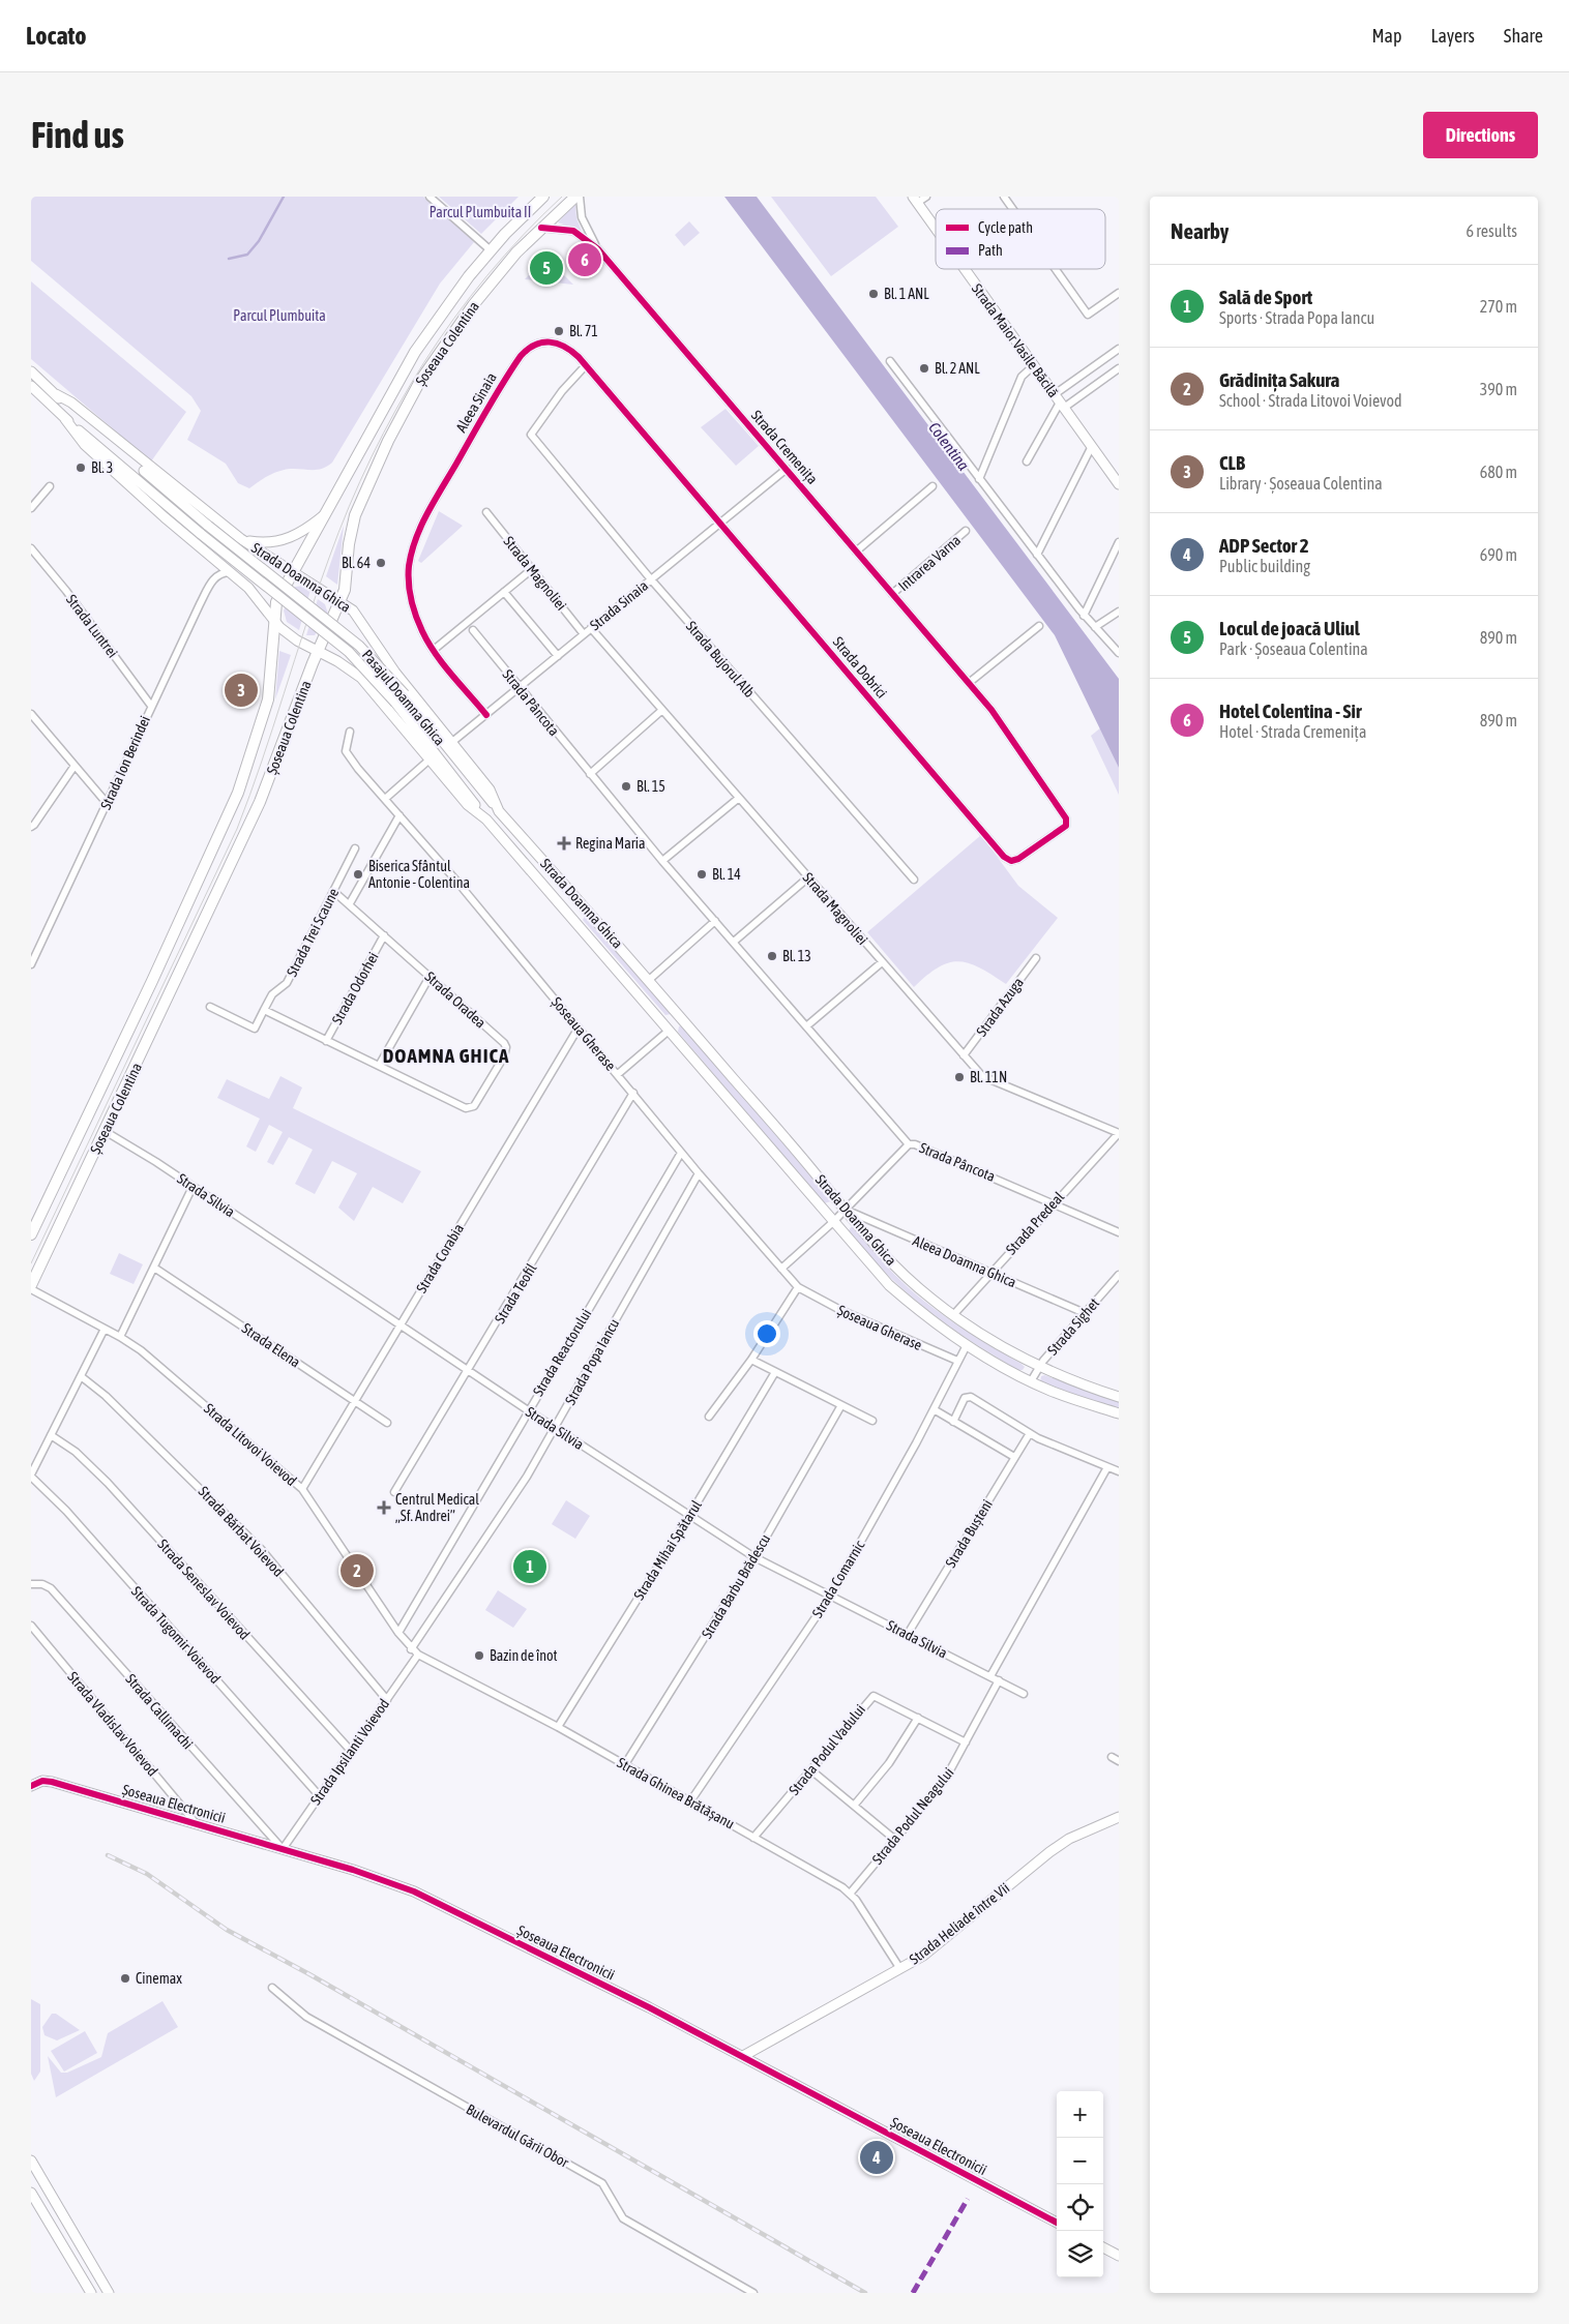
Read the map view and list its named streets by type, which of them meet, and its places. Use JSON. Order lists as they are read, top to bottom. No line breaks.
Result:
{"streets":{"main road":["Strada Maior Vasile Băcilă","Șoseaua Colentina","Strada Doamna Ghica","Pasajul Doamna Ghica","Șoseaua Electronicii","Strada Heliade între Vii"],"street":["Aleea Sinaia","Strada Cremenița","Intrarea Varna","Strada Magnoliei","Strada Sinaia","Strada Luntrei","Strada Bujorul Alb","Strada Dobrici","Strada Pâncota","Strada Ion Berindei","Strada Trei Scaune","Strada Odorhei","Strada Oradea","Strada Azuga","Șoseaua Gherase","Strada Silvia","Strada Predeal","Strada Corabia","Aleea Doamna Ghica","Strada Teofil","Strada Sighet","Strada Elena","Strada Reactorului","Strada Popa Iancu","Strada Litovoi Voievod","Strada Bărbat Voievod","Strada Bușteni","Strada Mihai Spătarul","Strada Comarnic","Strada Barbu Brădescu","Strada Seneslav Voievod","Strada Tugomir Voievod","Strada Callimachi","Strada Vladislav Voievod","Strada Podul Vadului","Strada Ipsilanti Voievod","Strada Ghinea Brătășanu","Strada Podul Neagului","Bulevardul Gării Obor"]},"crossings":[["Șoseaua Colentina","Strada Cremenița"],["Șoseaua Colentina","Strada Doamna Ghica"],["Șoseaua Colentina","Strada Silvia"],["Aleea Sinaia","Strada Sinaia"],["Aleea Sinaia","Strada Bujorul Alb"],["Aleea Sinaia","Strada Dobrici"],["Strada Cremenița","Intrarea Varna"],["Strada Cremenița","Strada Sinaia"],["Strada Cremenița","Strada Dobrici"],["Strada Magnoliei","Strada Sinaia"],["Strada Magnoliei","Strada Azuga"],["Strada Magnoliei","Strada Predeal"],["Strada Doamna Ghica","Strada Sinaia"],["Strada Doamna Ghica","Pasajul Doamna Ghica"],["Strada Doamna Ghica","Strada Ion Berindei"],["Strada Doamna Ghica","Strada Predeal"],["Strada Doamna Ghica","Aleea Doamna Ghica"],["Strada Doamna Ghica","Strada Sighet"],["Strada Doamna Ghica","Strada Comarnic"],["Strada Sinaia","Strada Bujorul Alb"],["Strada Sinaia","Strada Dobrici"],["Strada Sinaia","Strada Pâncota"],["Strada Luntrei","Strada Ion Berindei"],["Strada Pâncota","Strada Predeal"],["Strada Trei Scaune","Strada Oradea"],["Strada Trei Scaune","Șoseaua Gherase"],["Strada Odorhei","Strada Oradea"],["Șoseaua Gherase","Strada Corabia"],["Șoseaua Gherase","Strada Teofil"],["Șoseaua Gherase","Strada Reactorului"],["Șoseaua Gherase","Strada Popa Iancu"],["Șoseaua Gherase","Strada Comarnic"],["Strada Silvia","Strada Corabia"],["Strada Silvia","Strada Teofil"],["Strada Silvia","Strada Reactorului"],["Strada Silvia","Strada Popa Iancu"],["Strada Silvia","Strada Bușteni"],["Strada Silvia","Strada Mihai Spătarul"],["Strada Silvia","Strada Comarnic"],["Strada Silvia","Strada Barbu Brădescu"],["Strada Silvia","Strada Podul Neagului"],["Strada Predeal","Aleea Doamna Ghica"],["Strada Corabia","Strada Elena"],["Strada Corabia","Strada Litovoi Voievod"],["Aleea Doamna Ghica","Strada Sighet"],["Strada Reactorului","Strada Litovoi Voievod"],["Strada Popa Iancu","Strada Litovoi Voievod"],["Strada Litovoi Voievod","Strada Ipsilanti Voievod"],["Strada Litovoi Voievod","Strada Ghinea Brătășanu"],["Strada Bărbat Voievod","Strada Ipsilanti Voievod"],["Strada Mihai Spătarul","Strada Ghinea Brătășanu"],["Strada Comarnic","Strada Ghinea Brătășanu"],["Strada Barbu Brădescu","Strada Ghinea Brătășanu"],["Strada Seneslav Voievod","Strada Ipsilanti Voievod"],["Strada Tugomir Voievod","Strada Ipsilanti Voievod"],["Strada Callimachi","Strada Ipsilanti Voievod"],["Strada Callimachi","Șoseaua Electronicii"],["Strada Vladislav Voievod","Șoseaua Electronicii"],["Strada Podul Vadului","Strada Ghinea Brătășanu"],["Strada Podul Vadului","Strada Podul Neagului"],["Strada Ipsilanti Voievod","Strada Ghinea Brătășanu"],["Strada Ipsilanti Voievod","Șoseaua Electronicii"],["Strada Ghinea Brătășanu","Strada Podul Neagului"],["Strada Ghinea Brătășanu","Strada Heliade între Vii"],["Șoseaua Electronicii","Strada Heliade între Vii"]],"districts":["DOAMNA GHICA"],"water":["Colentina"],"parks":["Parcul Plumbuita II","Parcul Plumbuita"],"places":{"other":["Bl. 1 ANL","Bl. 71","Bl. 2 ANL","Bl. 3","Bl. 64","Bl. 15","Biserica Sfântul Antonie - Colentina","Bl. 14","Bl. 13","Bl. 11N","Bazin de înot","Cinemax"],"health":["Regina Maria","Centrul Medical „Sf. Andrei”"]},"legend":["Cycle path","Path"],"page":{"header":"Locato","nav":["Map","Layers","Share"],"buttons":"Directions","title":"Find us","heading":["Nearby","6 results"],"pins":["6","5","3","1","2","4"],"list":[{"mark":"1","name":"Sală de Sport","note":"Sports · Strada Popa Iancu","value":"270 m"},{"mark":"2","name":"Grădinița Sakura","note":"School · Strada Litovoi Voievod","value":"390 m"},{"mark":"3","name":"CLB","note":"Library · Șoseaua Colentina","value":"680 m"},{"mark":"4","name":"ADP Sector 2","note":"Public building","value":"690 m"},{"mark":"5","name":"Locul de joacă Uliul","note":"Park · Șoseaua Colentina","value":"890 m"},{"mark":"6","name":"Hotel Colentina - Sir","note":"Hotel · Strada Cremenița","value":"890 m"}],"map_buttons":["+","−"]}}
